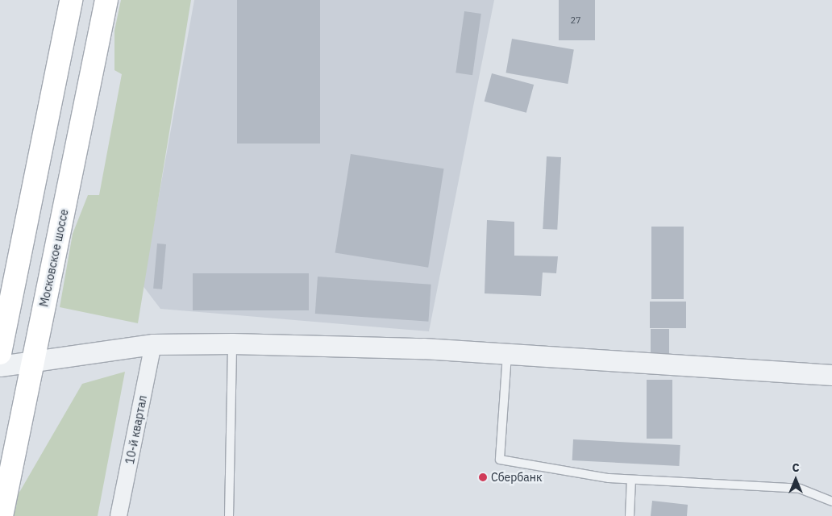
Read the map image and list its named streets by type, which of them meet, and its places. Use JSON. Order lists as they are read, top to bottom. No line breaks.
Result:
{"streets":{"main road":["Московское шоссе"],"street":["10-й квартал"]},"places":["Сбербанк"],"house_numbers":["27"],"north":"top"}
